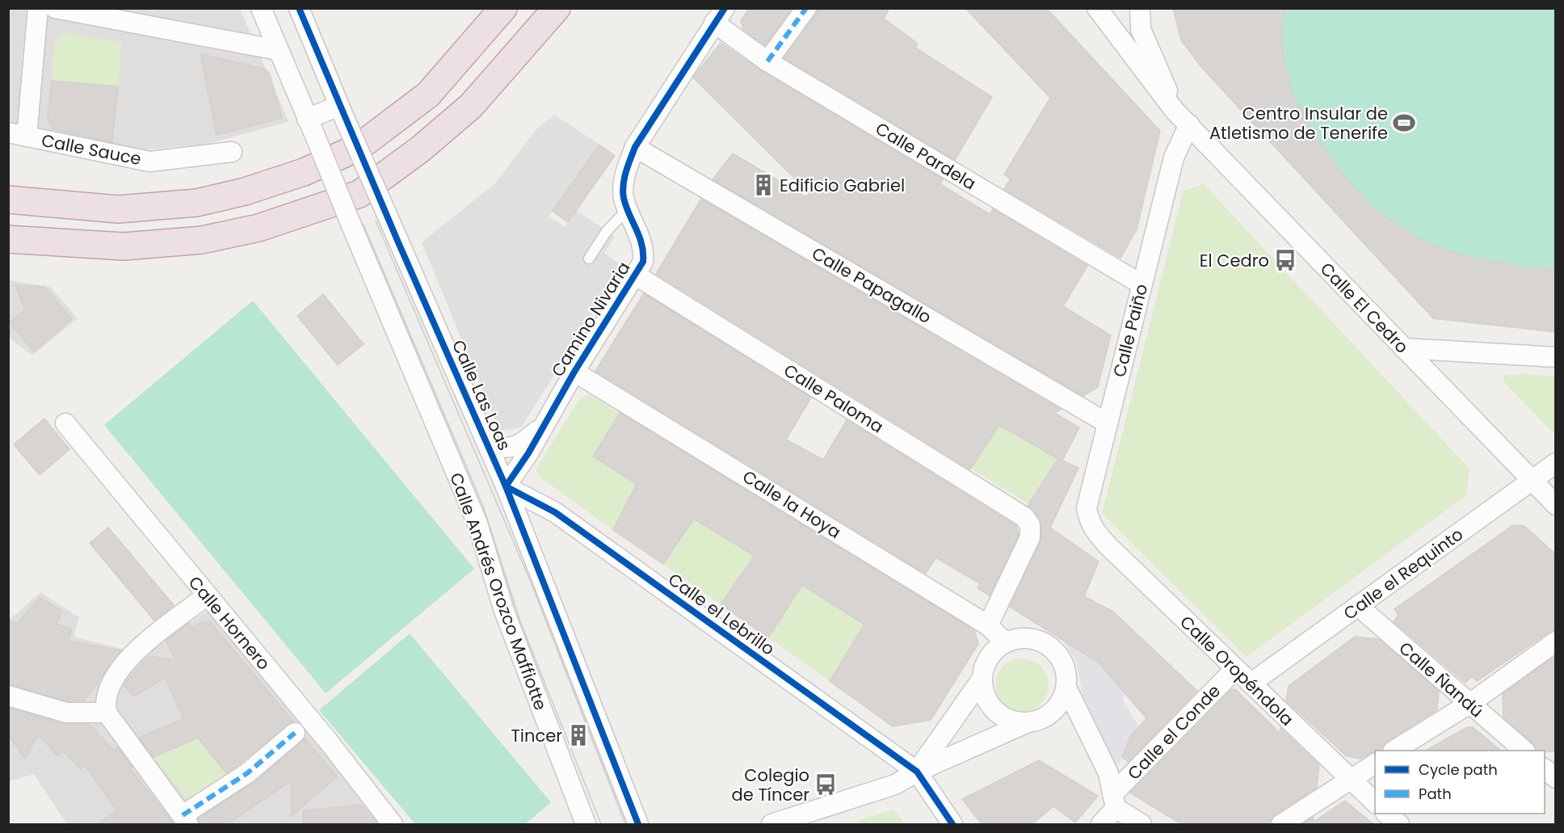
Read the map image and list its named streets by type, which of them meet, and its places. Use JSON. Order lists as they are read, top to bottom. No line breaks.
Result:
{"streets":{"street":["Calle Sauce","Calle Pardela","Calle Papagallo","Calle El Cedro","Camino Nivaria","Calle Paiño","Calle Las Loas","Calle Paloma","Calle la Hoya","Calle el Requinto","Calle Andrés Orozco Maffiotte","Calle el Lebrillo","Calle Hornero","Calle Oropéndola","Calle Ñandú","Calle el Conde"]},"crossings":[["Calle Pardela","Camino Nivaria"],["Calle Pardela","Calle Paiño"],["Calle Papagallo","Camino Nivaria"],["Calle Papagallo","Calle Paiño"],["Calle El Cedro","Calle Paiño"],["Calle El Cedro","Calle el Requinto"],["Camino Nivaria","Calle Las Loas"],["Camino Nivaria","Calle Paloma"],["Camino Nivaria","Calle la Hoya"],["Camino Nivaria","Calle el Lebrillo"],["Calle Paiño","Calle Oropéndola"],["Calle Las Loas","Calle el Lebrillo"],["Calle Paloma","Calle la Hoya"],["Calle el Requinto","Calle Oropéndola"],["Calle el Requinto","Calle Ñandú"],["Calle Oropéndola","Calle el Conde"]],"places":{"sports":["Centro Insular de Atletismo de Tenerife"],"building":["Edificio Gabriel","Tincer"],"bus stop":["El Cedro","Colegio de Tíncer"]},"legend":["Cycle path","Path"]}
